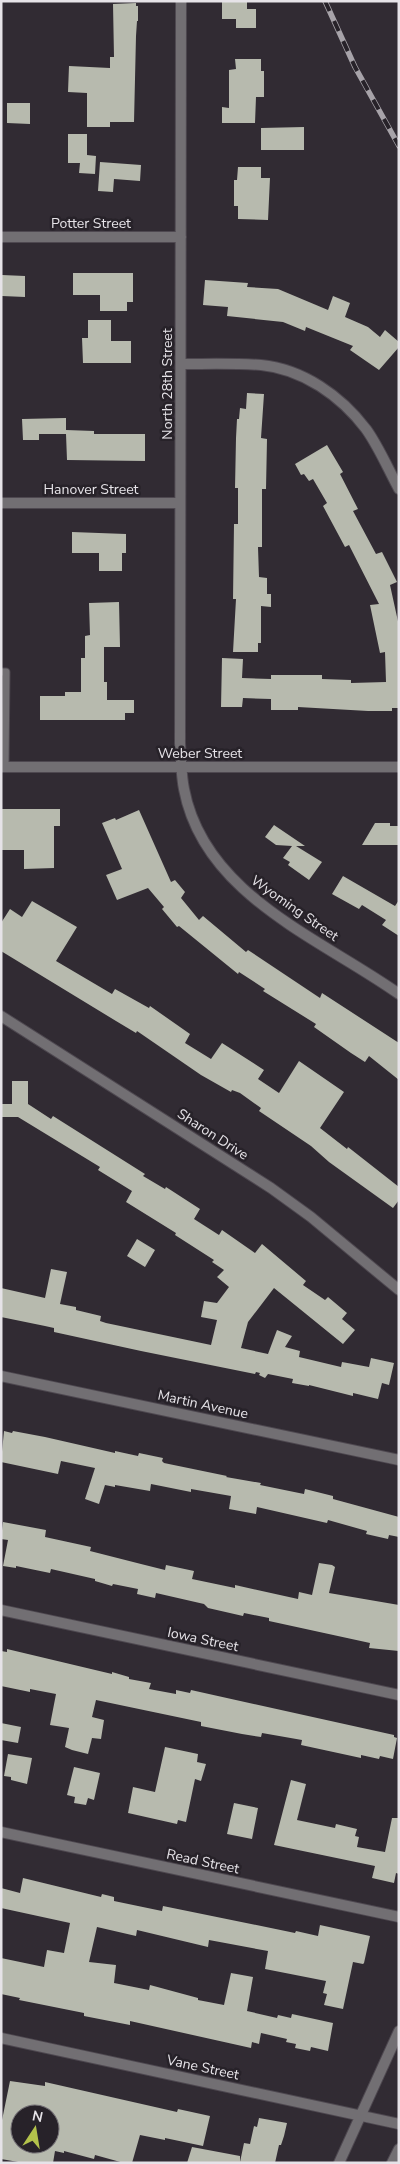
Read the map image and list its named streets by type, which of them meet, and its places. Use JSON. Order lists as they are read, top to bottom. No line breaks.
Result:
{"streets":{"street":["Potter Street","North 28th Street","Hanover Street","Weber Street","Wyoming Street","Sharon Drive","Martin Avenue","Iowa Street","Read Street","Vane Street"]},"crossings":[["Potter Street","North 28th Street"],["North 28th Street","Hanover Street"],["North 28th Street","Weber Street"],["North 28th Street","Wyoming Street"],["Weber Street","Wyoming Street"]],"north":"top"}
